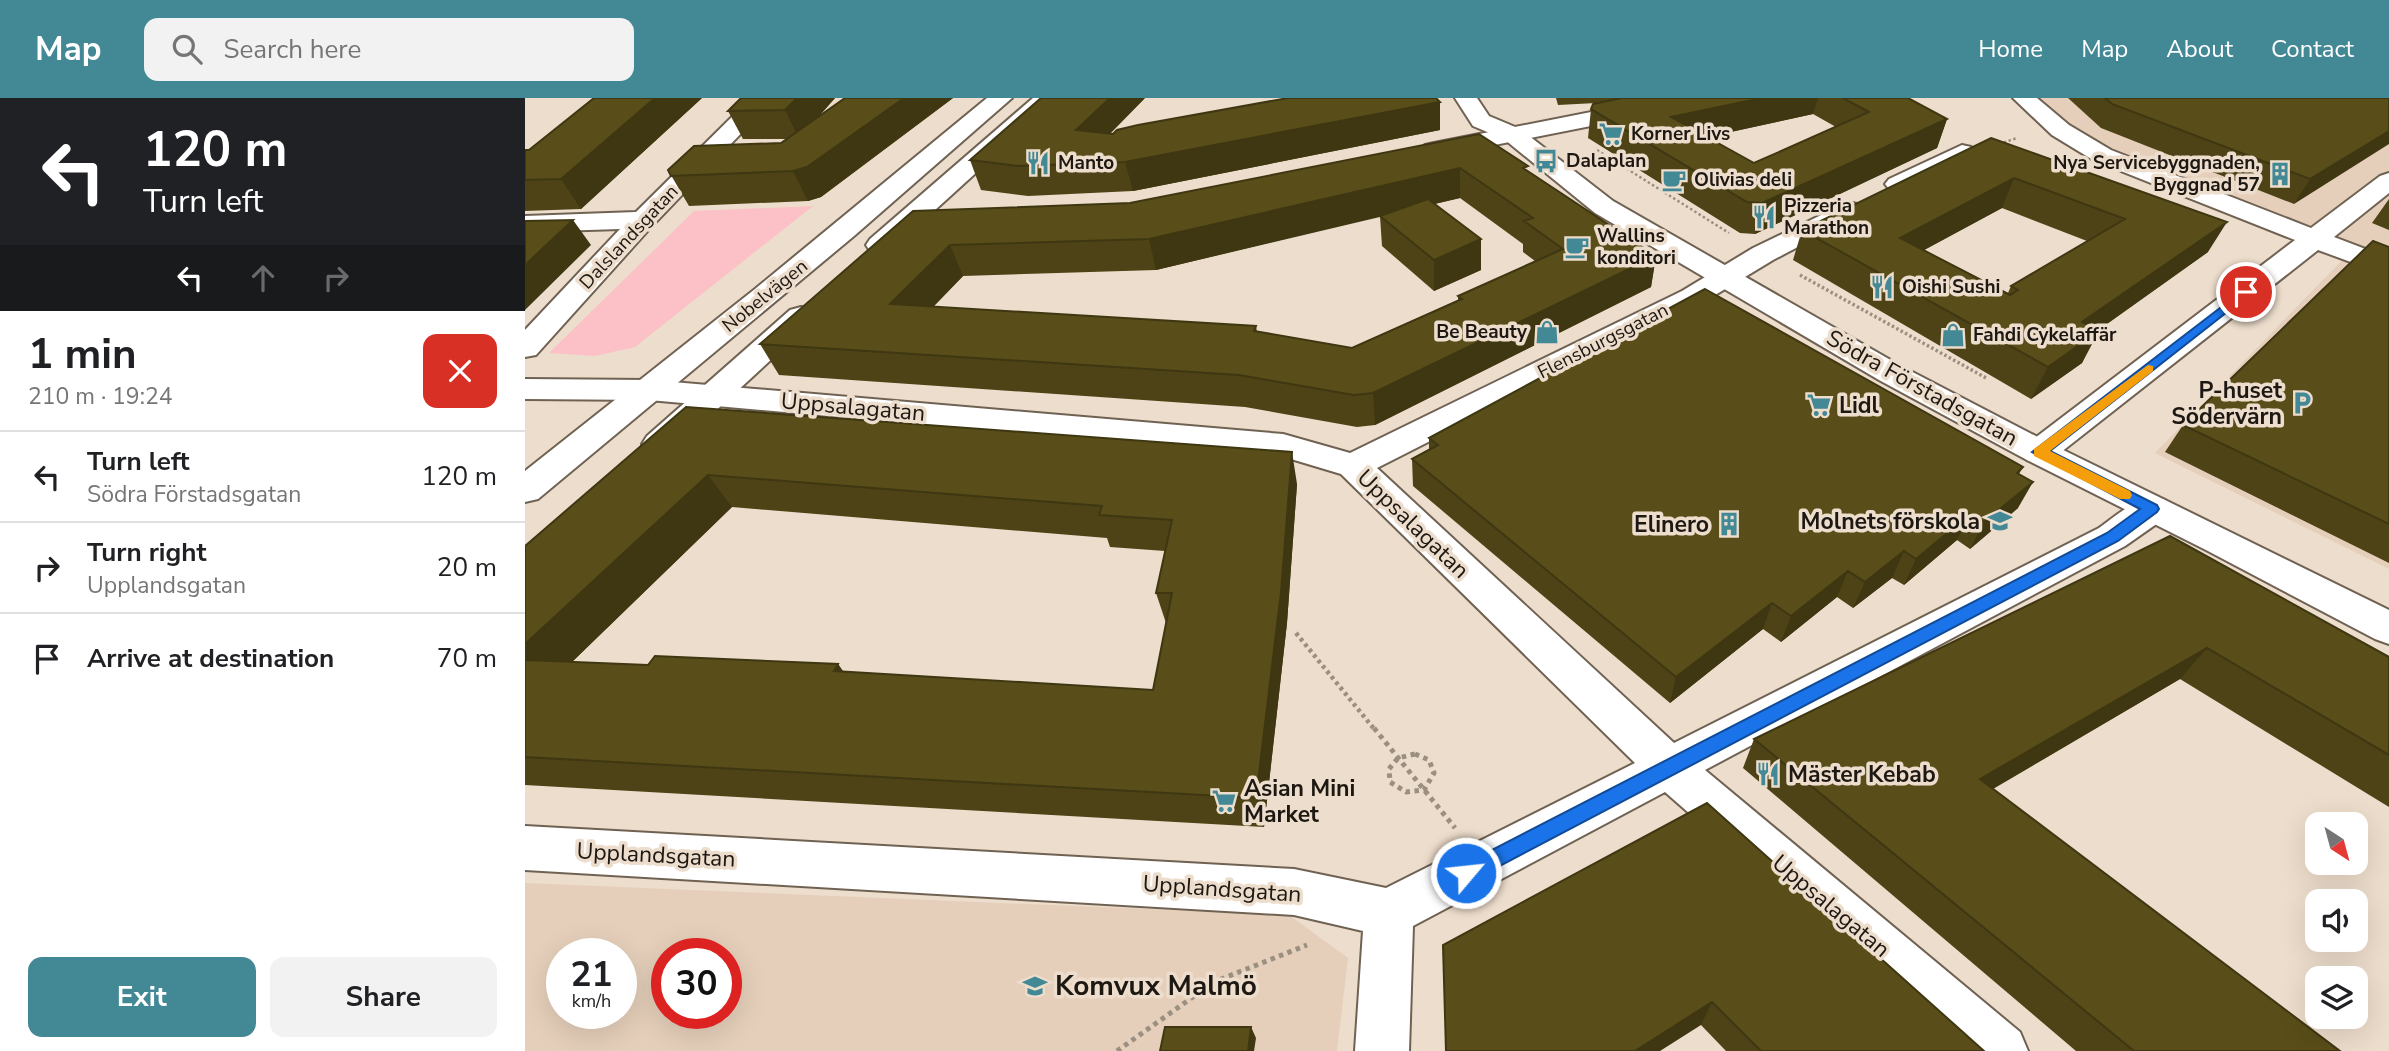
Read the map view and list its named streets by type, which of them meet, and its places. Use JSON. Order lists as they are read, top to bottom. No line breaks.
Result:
{"streets":{"street":["Dalslandsgatan","Nobelvägen","Flensburgsgatan","Södra Förstadsgatan","Uppsalagatan","Upplandsgatan"]},"crossings":[["Nobelvägen","Uppsalagatan"],["Flensburgsgatan","Södra Förstadsgatan"],["Flensburgsgatan","Uppsalagatan"]],"places":{"supermarket":["Korner Livs","Lidl","Asian Mini Market"],"bus stop":["Dalaplan"],"restaurant":["Manto","Pizzeria Marathon","Oishi Sushi","Mäster Kebab"],"building":["Nya Servicebyggnaden, Byggnad 57","Elinero"],"cafe":["Olivias deli","Wallins konditori"],"shop":["Be Beauty","Fahdi Cykelaffär"],"parking":["P-huset Södervärn"],"school or university":["Molnets förskola","Komvux Malmö"]},"north":"bottom right","page":{"header":"Map","search":"Search here","nav":["Home","Map","About","Contact"],"turn":["120 m","Turn left"],"heading":["1 min","210 m · 19:24"],"list":[{"name":"Turn left","note":"Södra Förstadsgatan","value":"120 m"},{"name":"Turn right","note":"Upplandsgatan","value":"20 m"},{"name":"Arrive at destination","value":"70 m"}],"speed":"21 km/h","limit":"30","buttons":["Exit","Share"]}}
